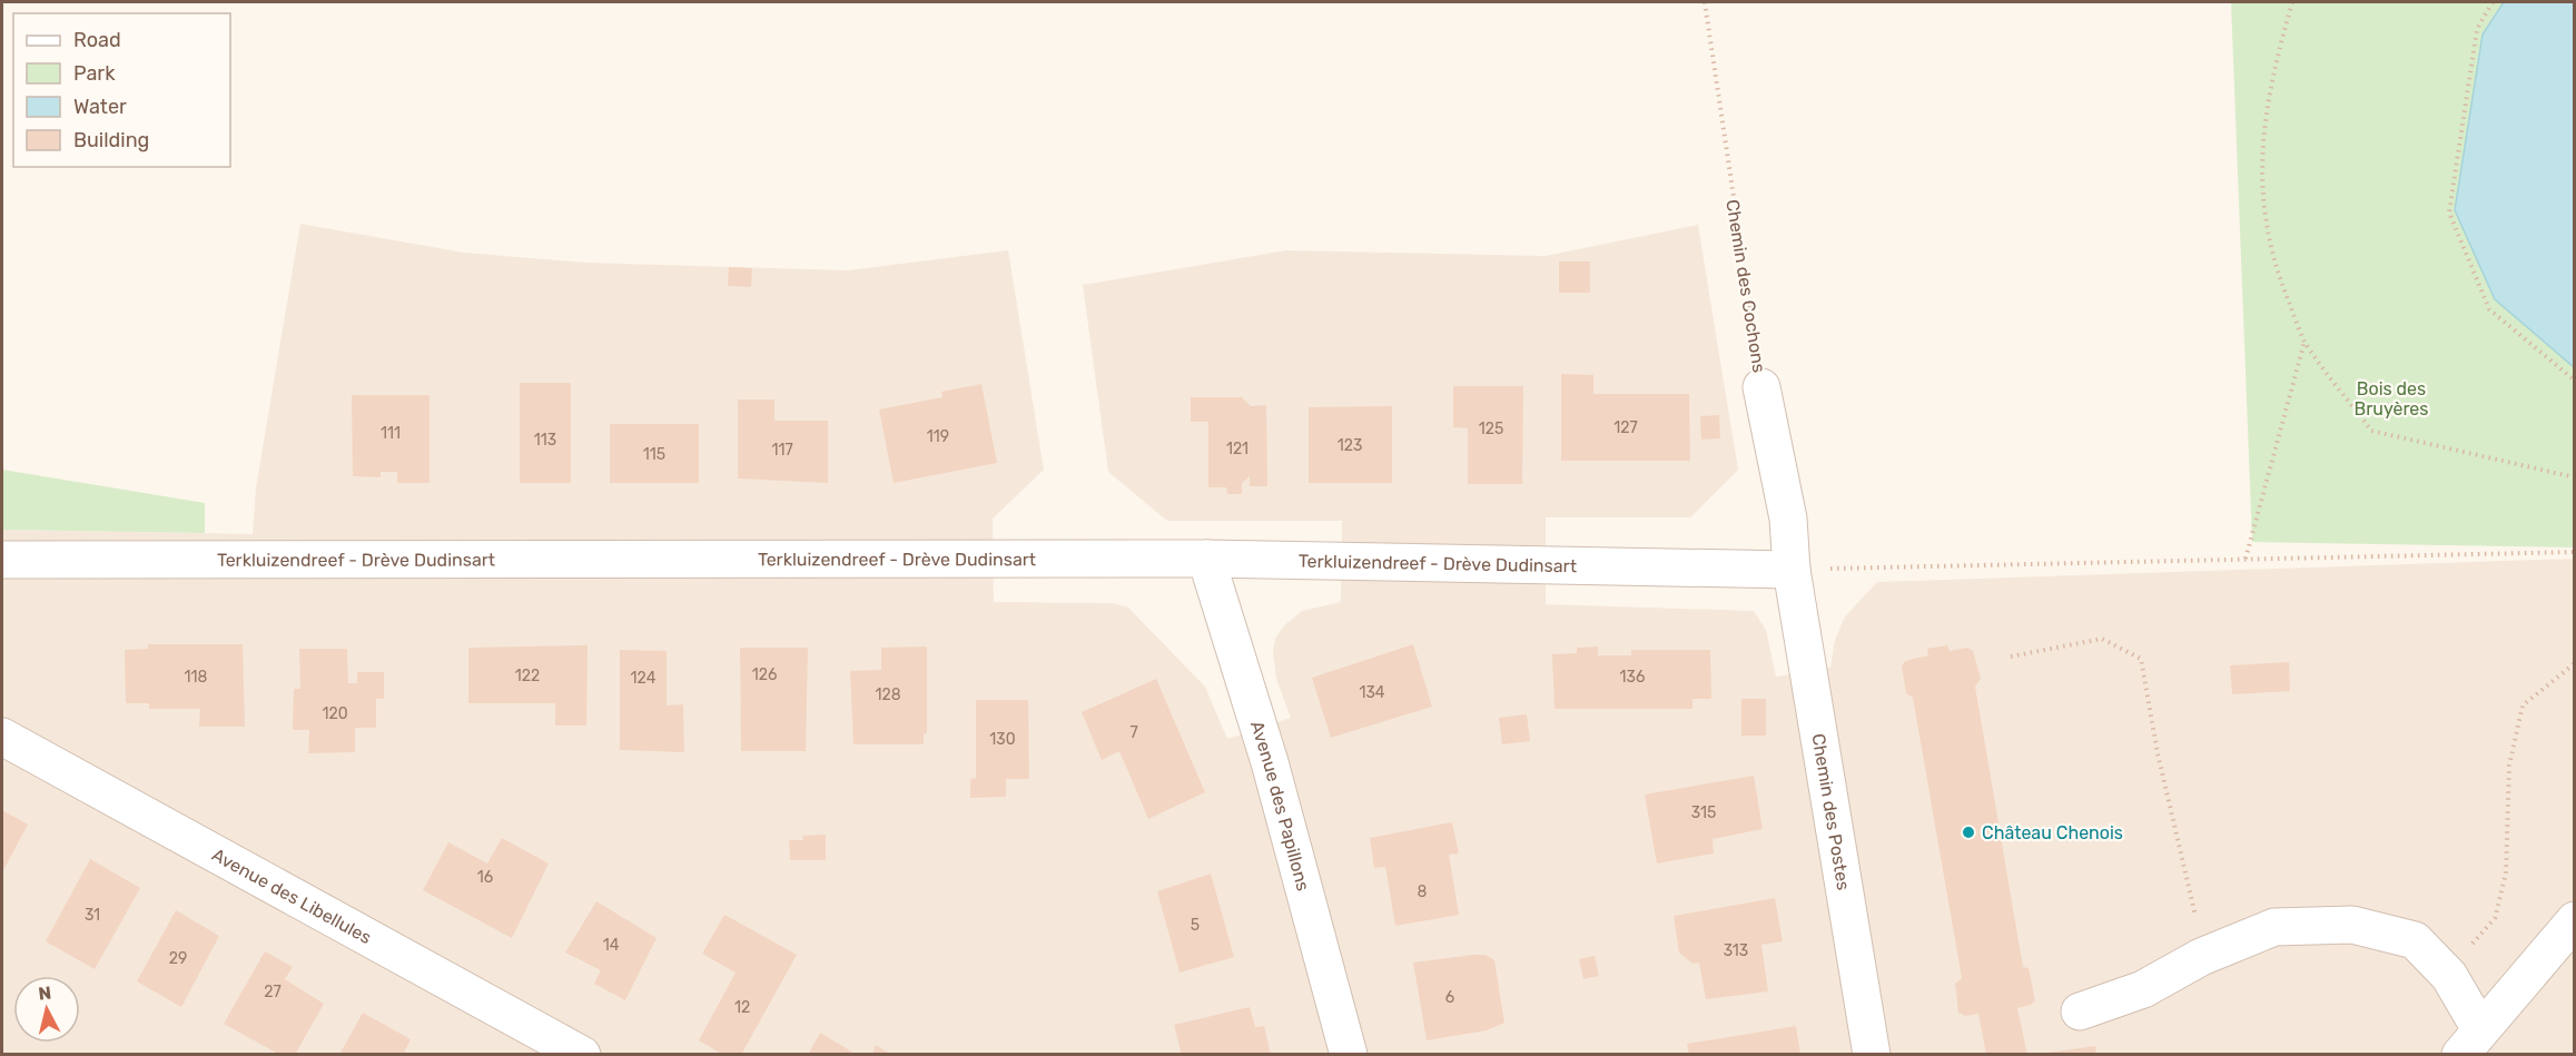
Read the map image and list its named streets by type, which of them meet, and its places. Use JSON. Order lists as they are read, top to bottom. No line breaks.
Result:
{"streets":{"street":["Chemin des Cochons","Terkluizendreef - Drève Dudinsart","Avenue des Papillons","Chemin des Postes","Avenue des Libellules"]},"crossings":[["Chemin des Cochons","Terkluizendreef - Drève Dudinsart"],["Chemin des Cochons","Chemin des Postes"],["Terkluizendreef - Drève Dudinsart","Avenue des Papillons"],["Terkluizendreef - Drève Dudinsart","Chemin des Postes"]],"parks":["Bois des Bruyères"],"places":["Château Chenois"],"house_numbers":["127","125","111","119","113","123","121","117","115","126","122","118","136","124","134","128","120","7","130","315","16","8","31","5","14","313","29","27","6","12"],"legend":["Road","Park","Water","Building"],"north":"top"}
